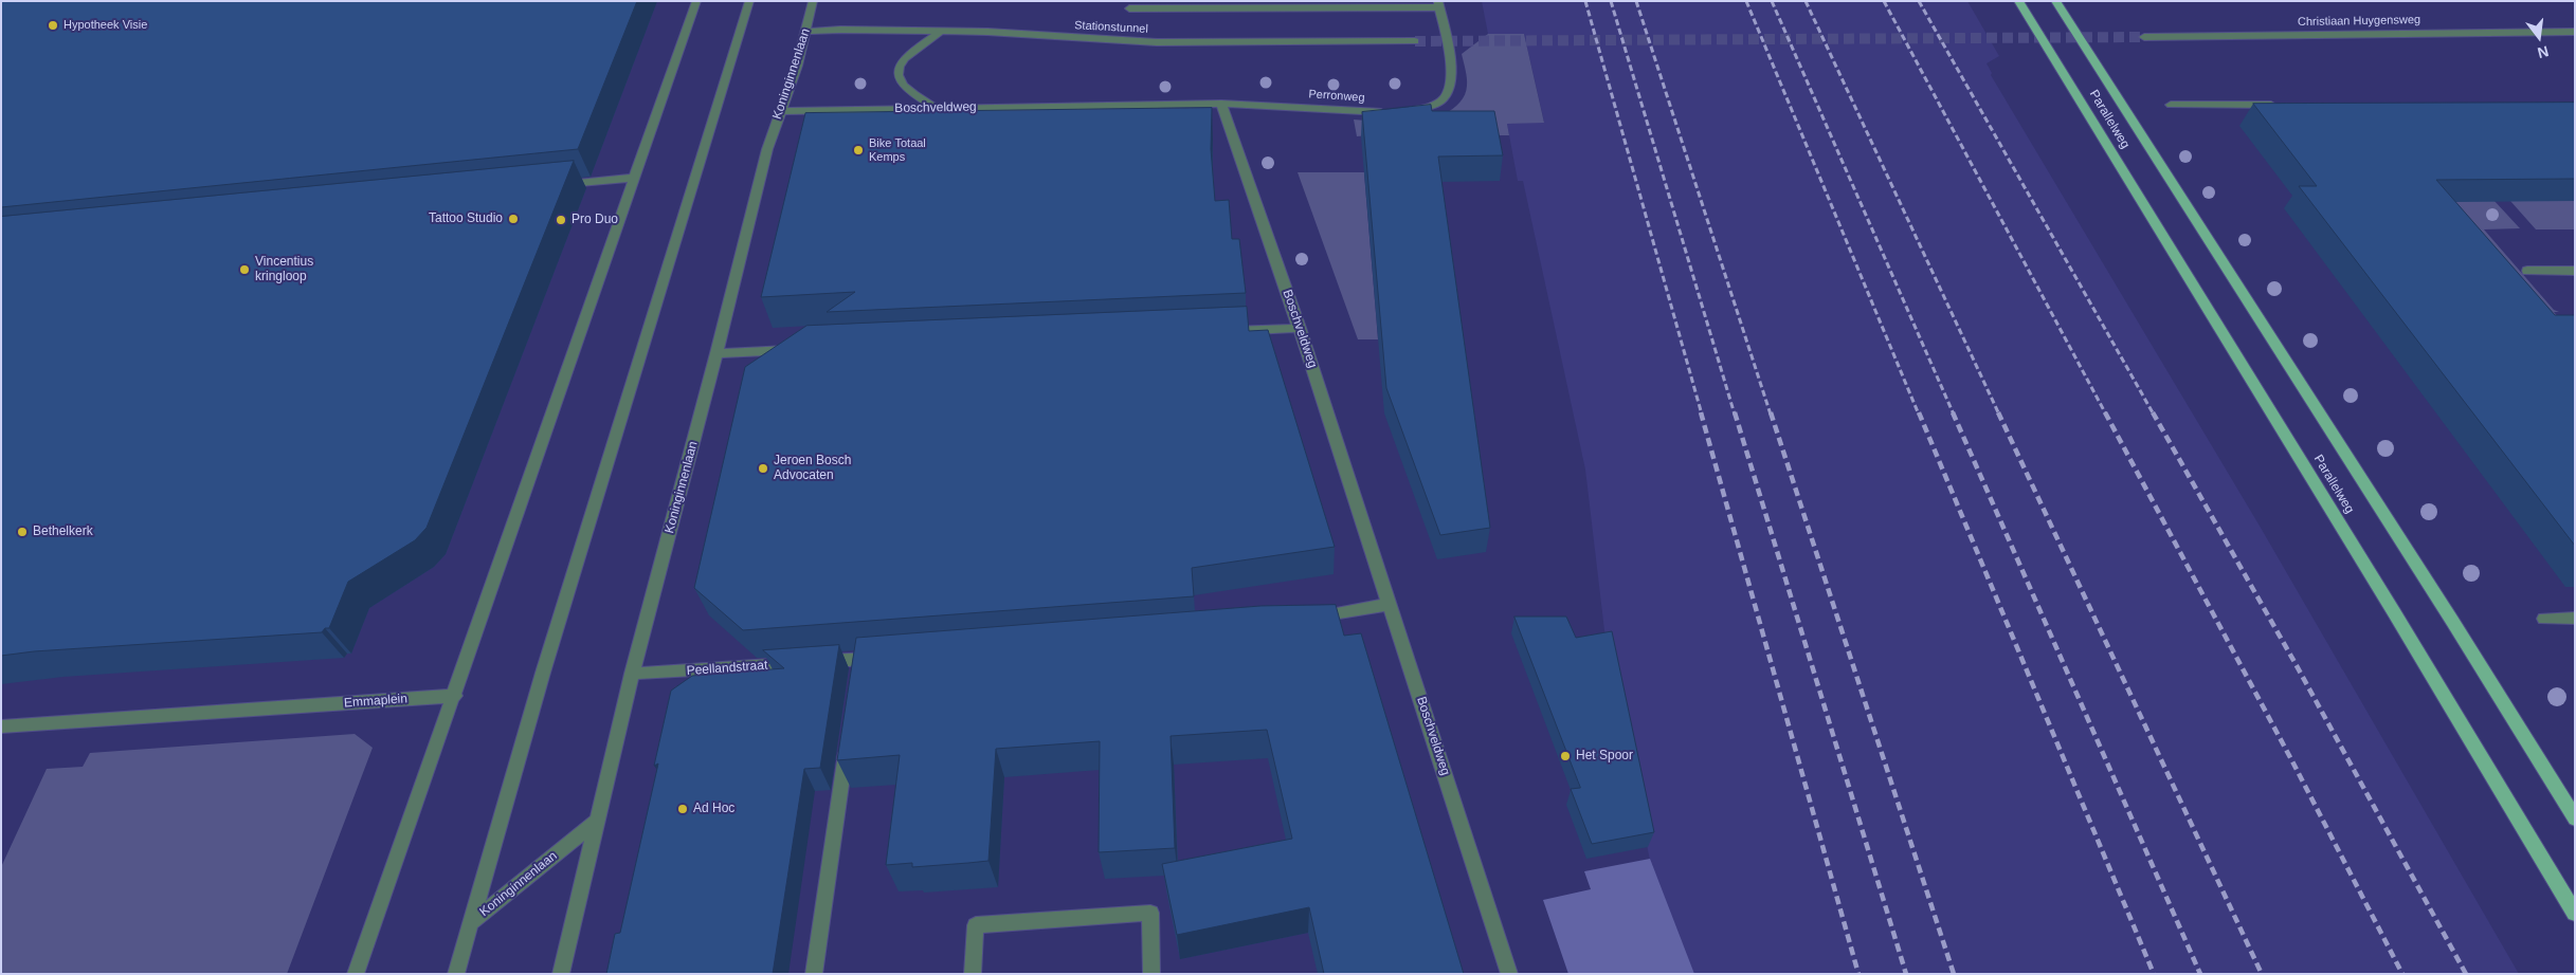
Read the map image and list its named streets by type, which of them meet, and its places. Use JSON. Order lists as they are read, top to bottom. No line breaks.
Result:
{"streets":{"main road":["Parallelweg"],"street":["Christiaan Huygensweg","Stationstunnel","Koninginnenlaan","Perronweg","Boschveldweg","Peellandstraat","Emmaplein"]},"crossings":[["Stationstunnel","Koninginnenlaan"],["Koninginnenlaan","Boschveldweg"],["Koninginnenlaan","Peellandstraat"],["Perronweg","Boschveldweg"]],"places":["Hypotheek Visie","Bike Totaal Kemps","Tattoo Studio","Pro Duo","Vincentius kringloop","Jeroen Bosch Advocaten","Bethelkerk","Het Spoor","Ad Hoc"],"north":"bottom"}
